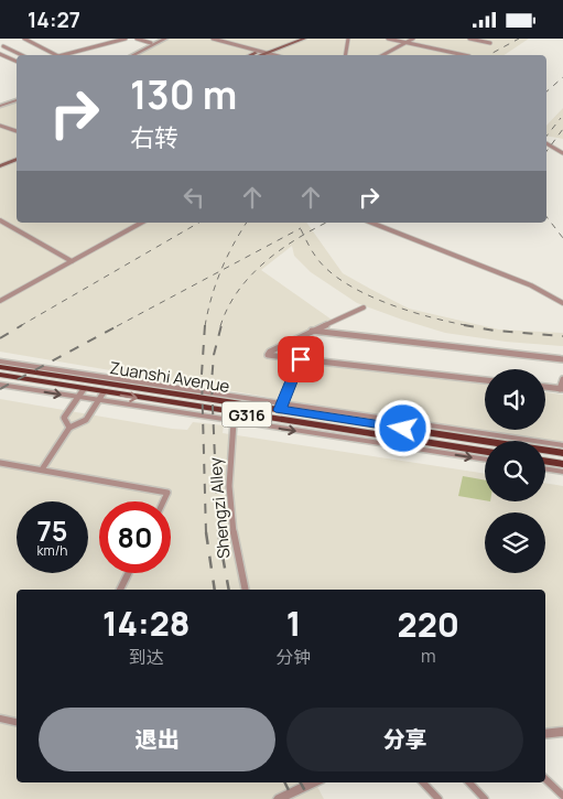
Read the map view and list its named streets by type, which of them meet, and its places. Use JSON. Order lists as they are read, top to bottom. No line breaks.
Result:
{"streets":{"highway":["Zuanshi Avenue","G316"],"street":["Shengzi Alley"]},"page":{"status":"14:27","turn":["130 m","右转"],"speed":"75 km/h","limit":"80","eta":["14:28","到达","1","分钟","220","m"],"buttons":["退出","分享"]}}
